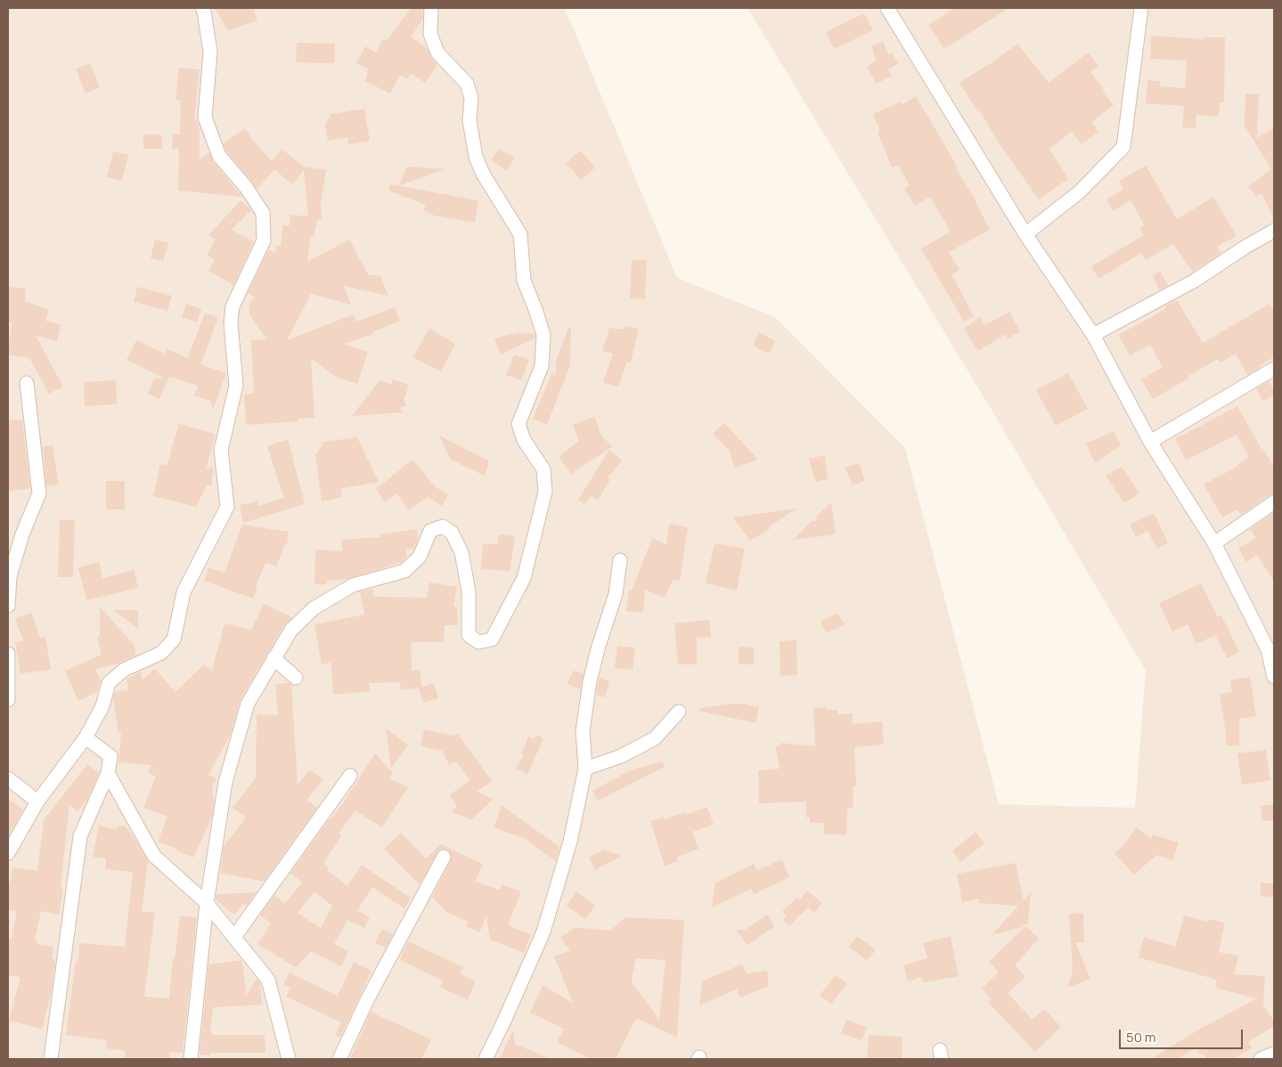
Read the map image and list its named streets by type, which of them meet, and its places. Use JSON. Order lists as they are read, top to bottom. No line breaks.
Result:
{"scale_bar":"50 m"}
